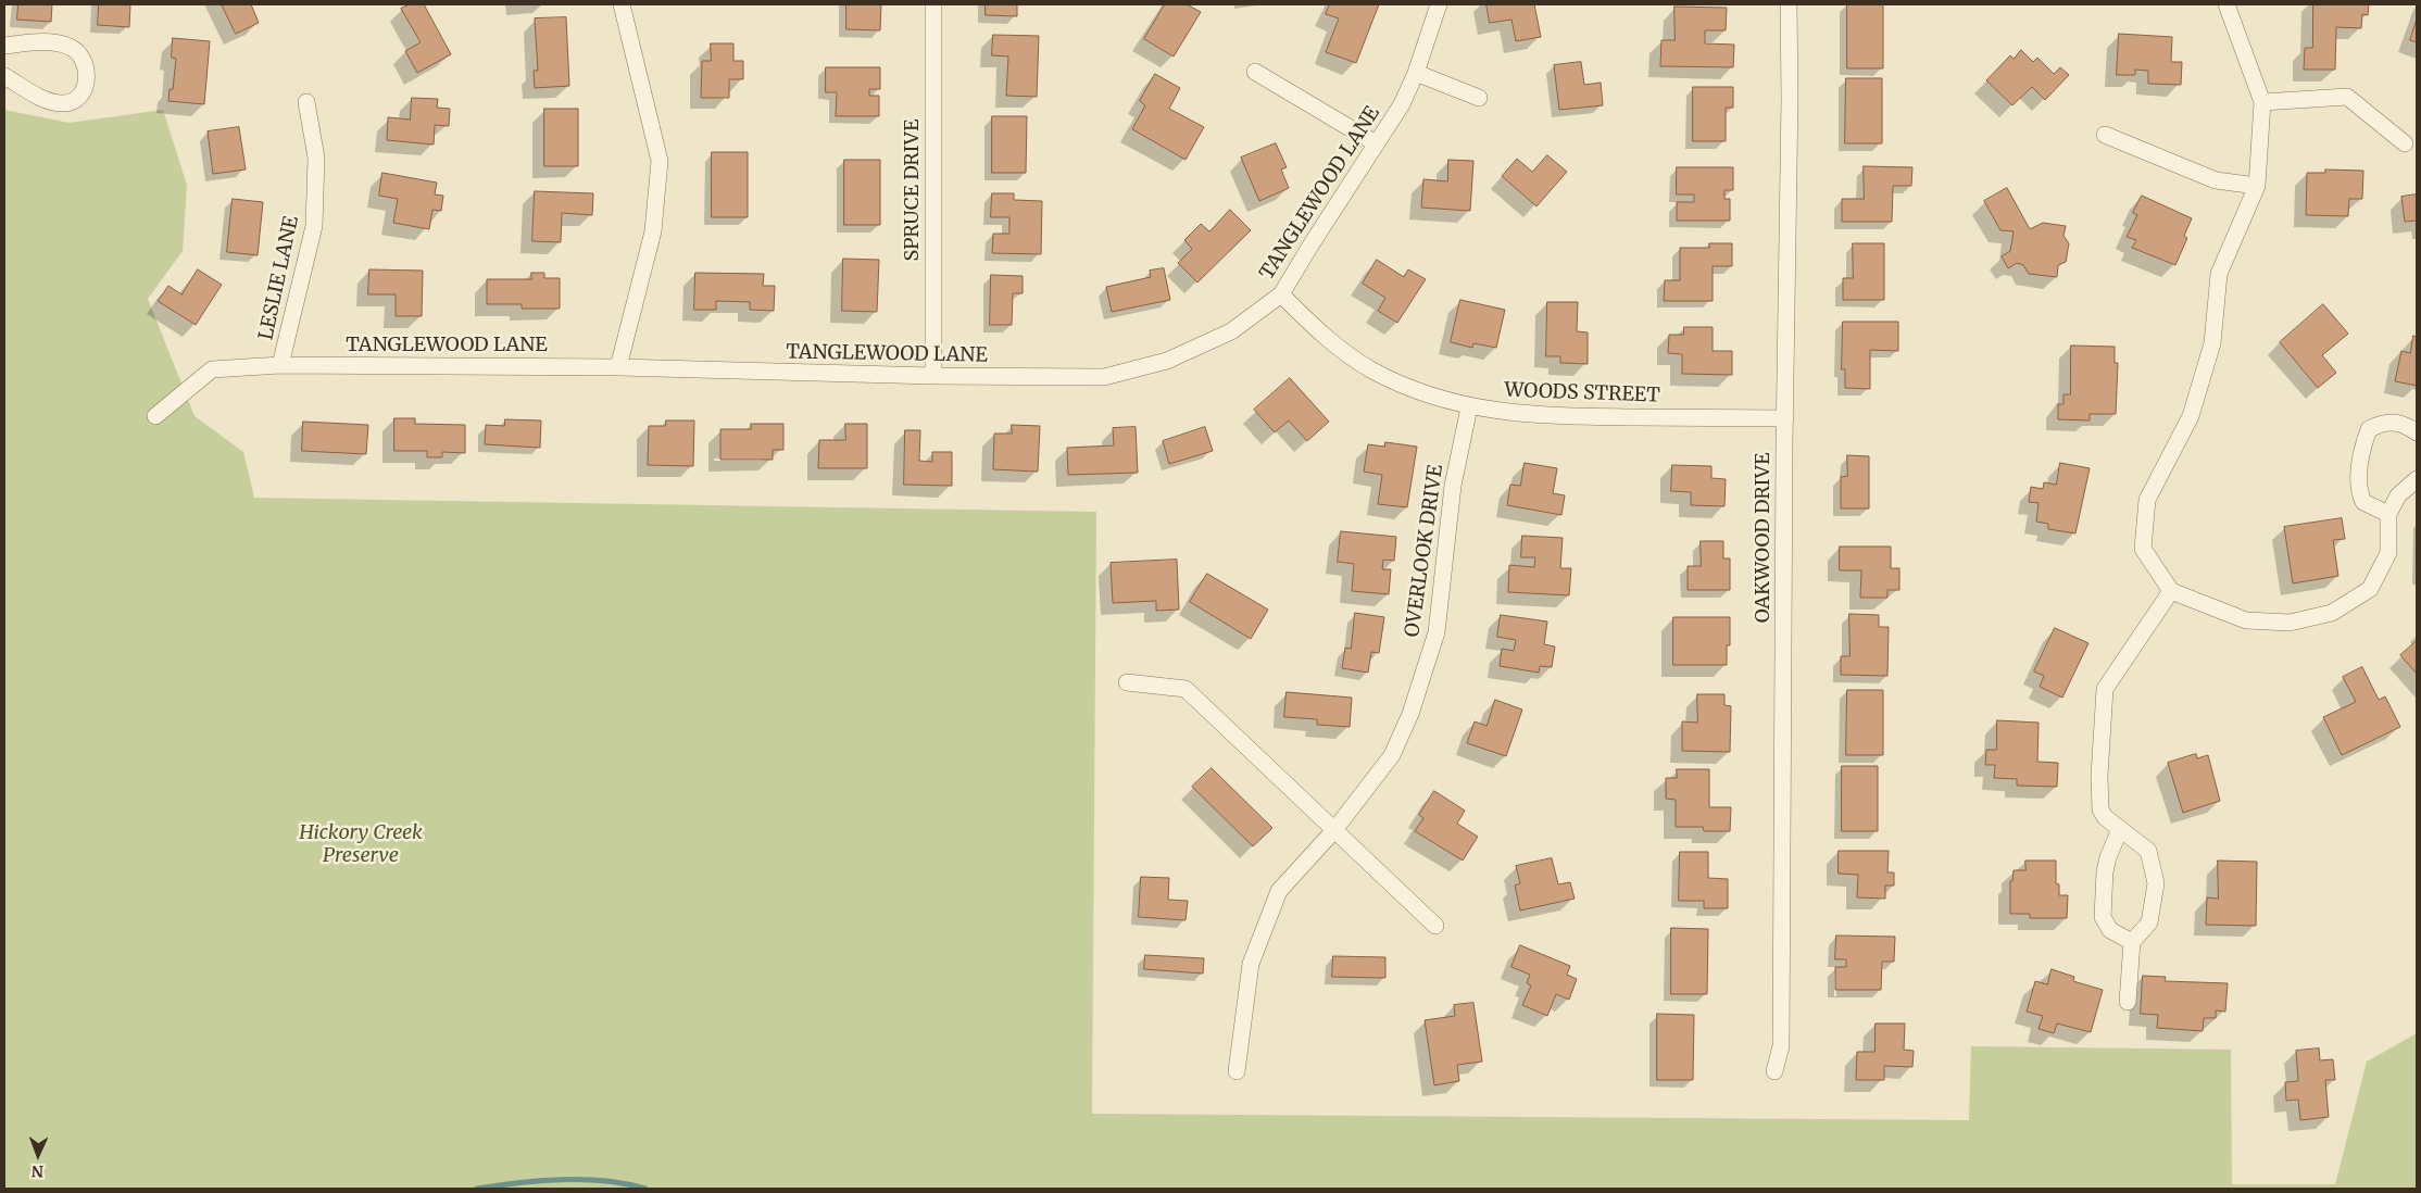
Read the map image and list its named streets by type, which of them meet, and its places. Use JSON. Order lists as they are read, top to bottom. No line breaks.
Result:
{"streets":{"street":["SPRUCE DRIVE","TANGLEWOOD LANE","LESLIE LANE","WOODS STREET","OAKWOOD DRIVE","OVERLOOK DRIVE"]},"crossings":[["SPRUCE DRIVE","TANGLEWOOD LANE"],["TANGLEWOOD LANE","LESLIE LANE"],["TANGLEWOOD LANE","WOODS STREET"],["WOODS STREET","OAKWOOD DRIVE"],["WOODS STREET","OVERLOOK DRIVE"]],"parks":["Hickory Creek Preserve"],"north":"bottom"}
